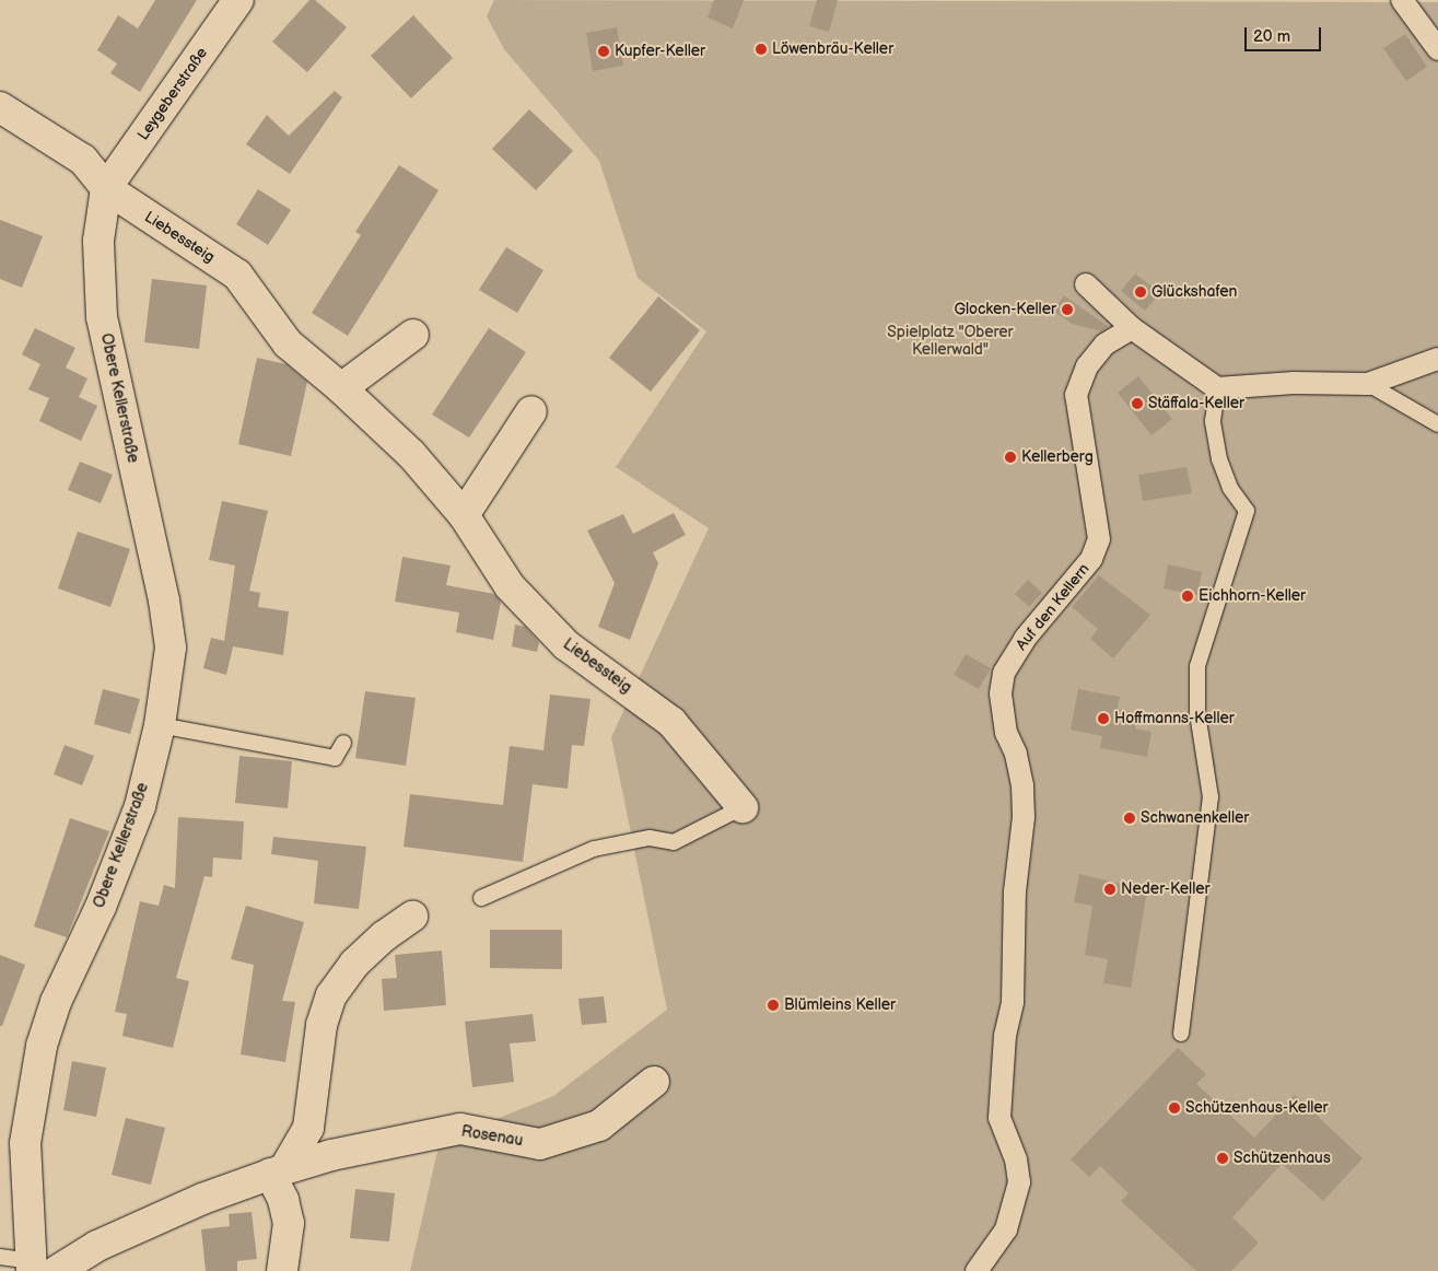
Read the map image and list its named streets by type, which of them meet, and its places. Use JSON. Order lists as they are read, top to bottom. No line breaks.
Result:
{"streets":{"street":["Leygeberstraße","Liebessteig","Obere Kellerstraße","Auf den Kellern","Rosenau"]},"crossings":[["Leygeberstraße","Liebessteig"],["Leygeberstraße","Obere Kellerstraße"],["Liebessteig","Obere Kellerstraße"]],"parks":["Spielplatz \"Oberer Kellerwald\""],"places":["Löwenbräu-Keller","Kupfer-Keller","Glückshafen","Glocken-Keller","Stäffala-Keller","Kellerberg","Eichhorn-Keller","Hoffmanns-Keller","Schwanenkeller","Neder-Keller","Blümleins Keller","Schützenhaus-Keller","Schützenhaus"],"scale_bar":"20 m"}
